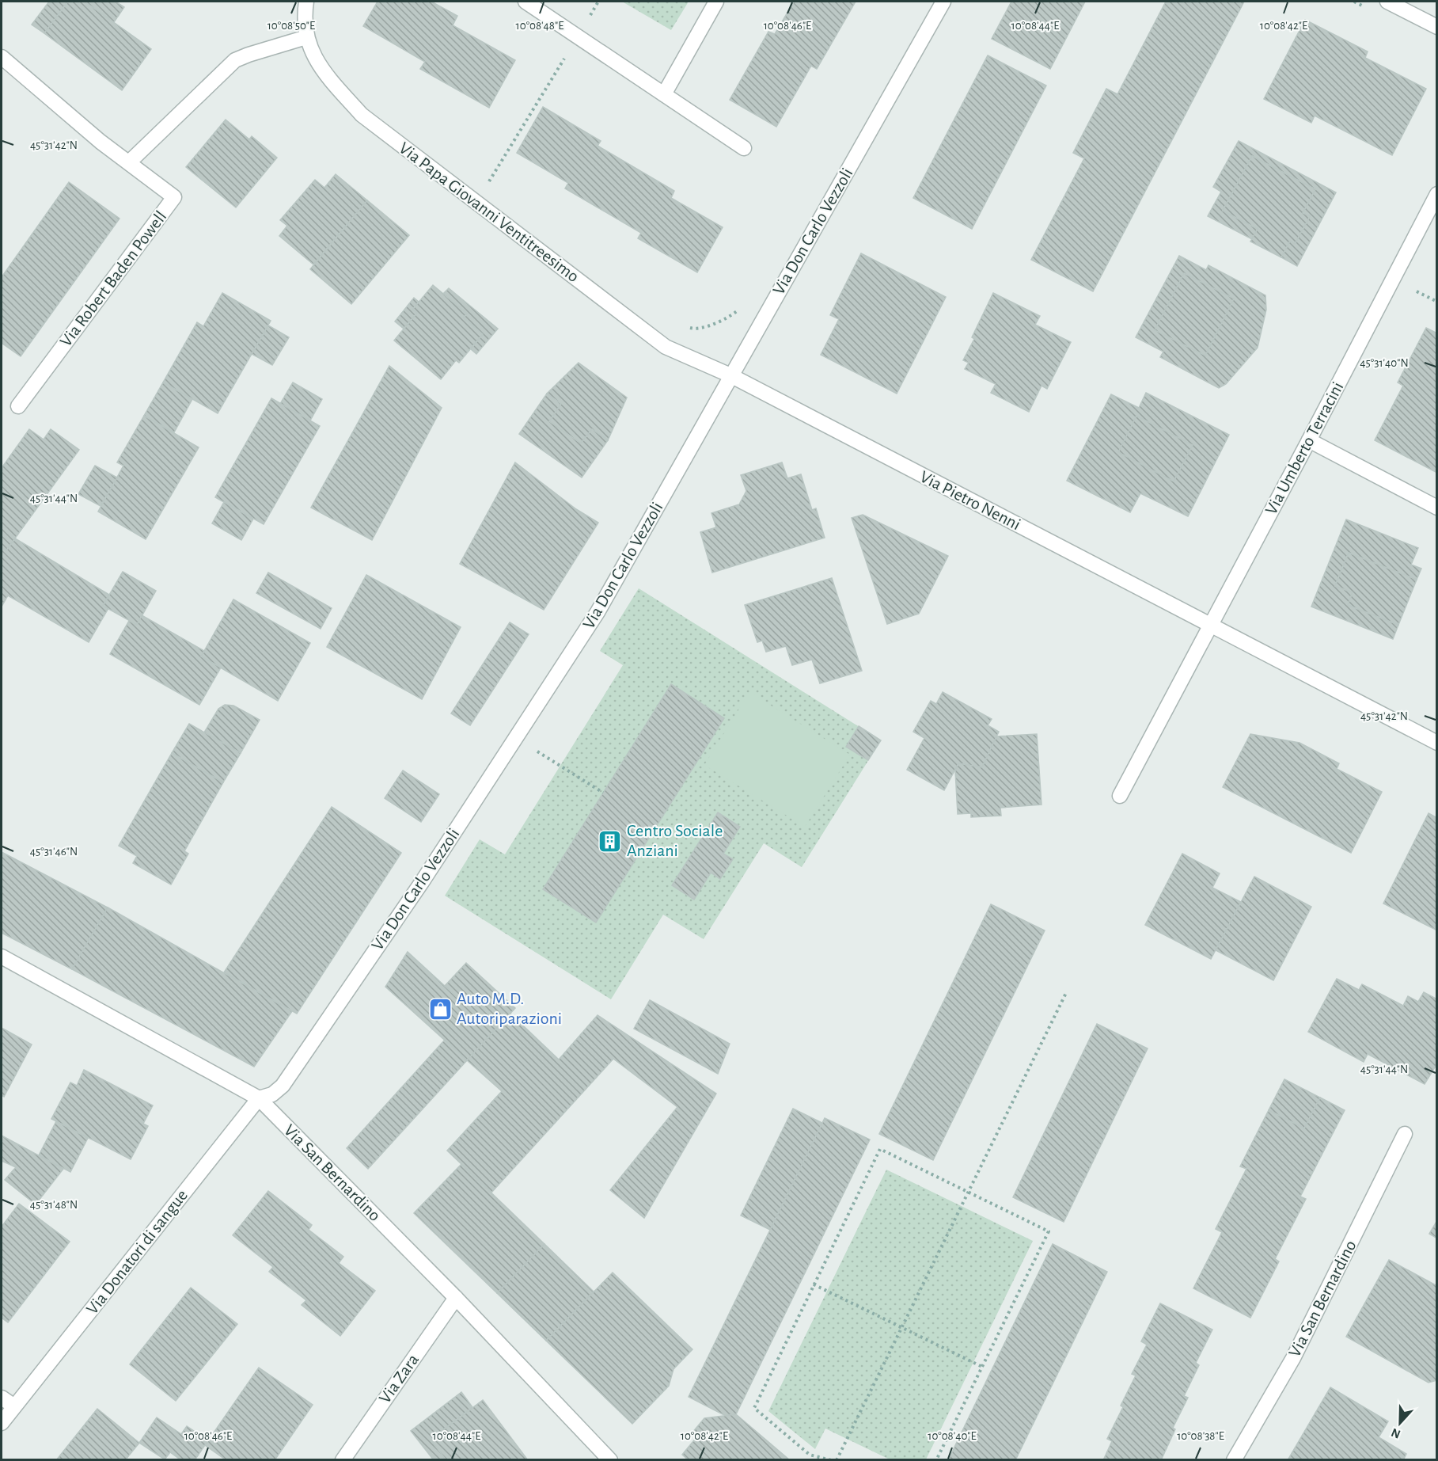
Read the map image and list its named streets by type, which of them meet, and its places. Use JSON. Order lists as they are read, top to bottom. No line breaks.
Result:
{"streets":{"street":["Via Papa Giovanni Ventitreesimo","Via Don Carlo Vezzoli","Via Robert Baden Powell","Via Umberto Terracini","Via Pietro Nenni","Via San Bernardino","Via Donatori di sangue","Via Zara"]},"crossings":[["Via Papa Giovanni Ventitreesimo","Via Don Carlo Vezzoli"],["Via Papa Giovanni Ventitreesimo","Via Pietro Nenni"],["Via Don Carlo Vezzoli","Via Pietro Nenni"],["Via Don Carlo Vezzoli","Via San Bernardino"],["Via Don Carlo Vezzoli","Via Donatori di sangue"],["Via Umberto Terracini","Via Pietro Nenni"],["Via San Bernardino","Via Donatori di sangue"],["Via San Bernardino","Via Zara"]],"places":{"building":["Centro Sociale Anziani"],"shop":["Auto M.D. Autoriparazioni"]},"north":"bottom","coordinates":["10°08'48\"E","10°08'50\"E","10°08'46\"E","10°08'44\"E","10°08'42\"E","45°31'42\"N","45°31'40\"N","45°31'44\"N","45°31'46\"N","45°31'48\"N","10°08'40\"E","10°08'38\"E"]}
